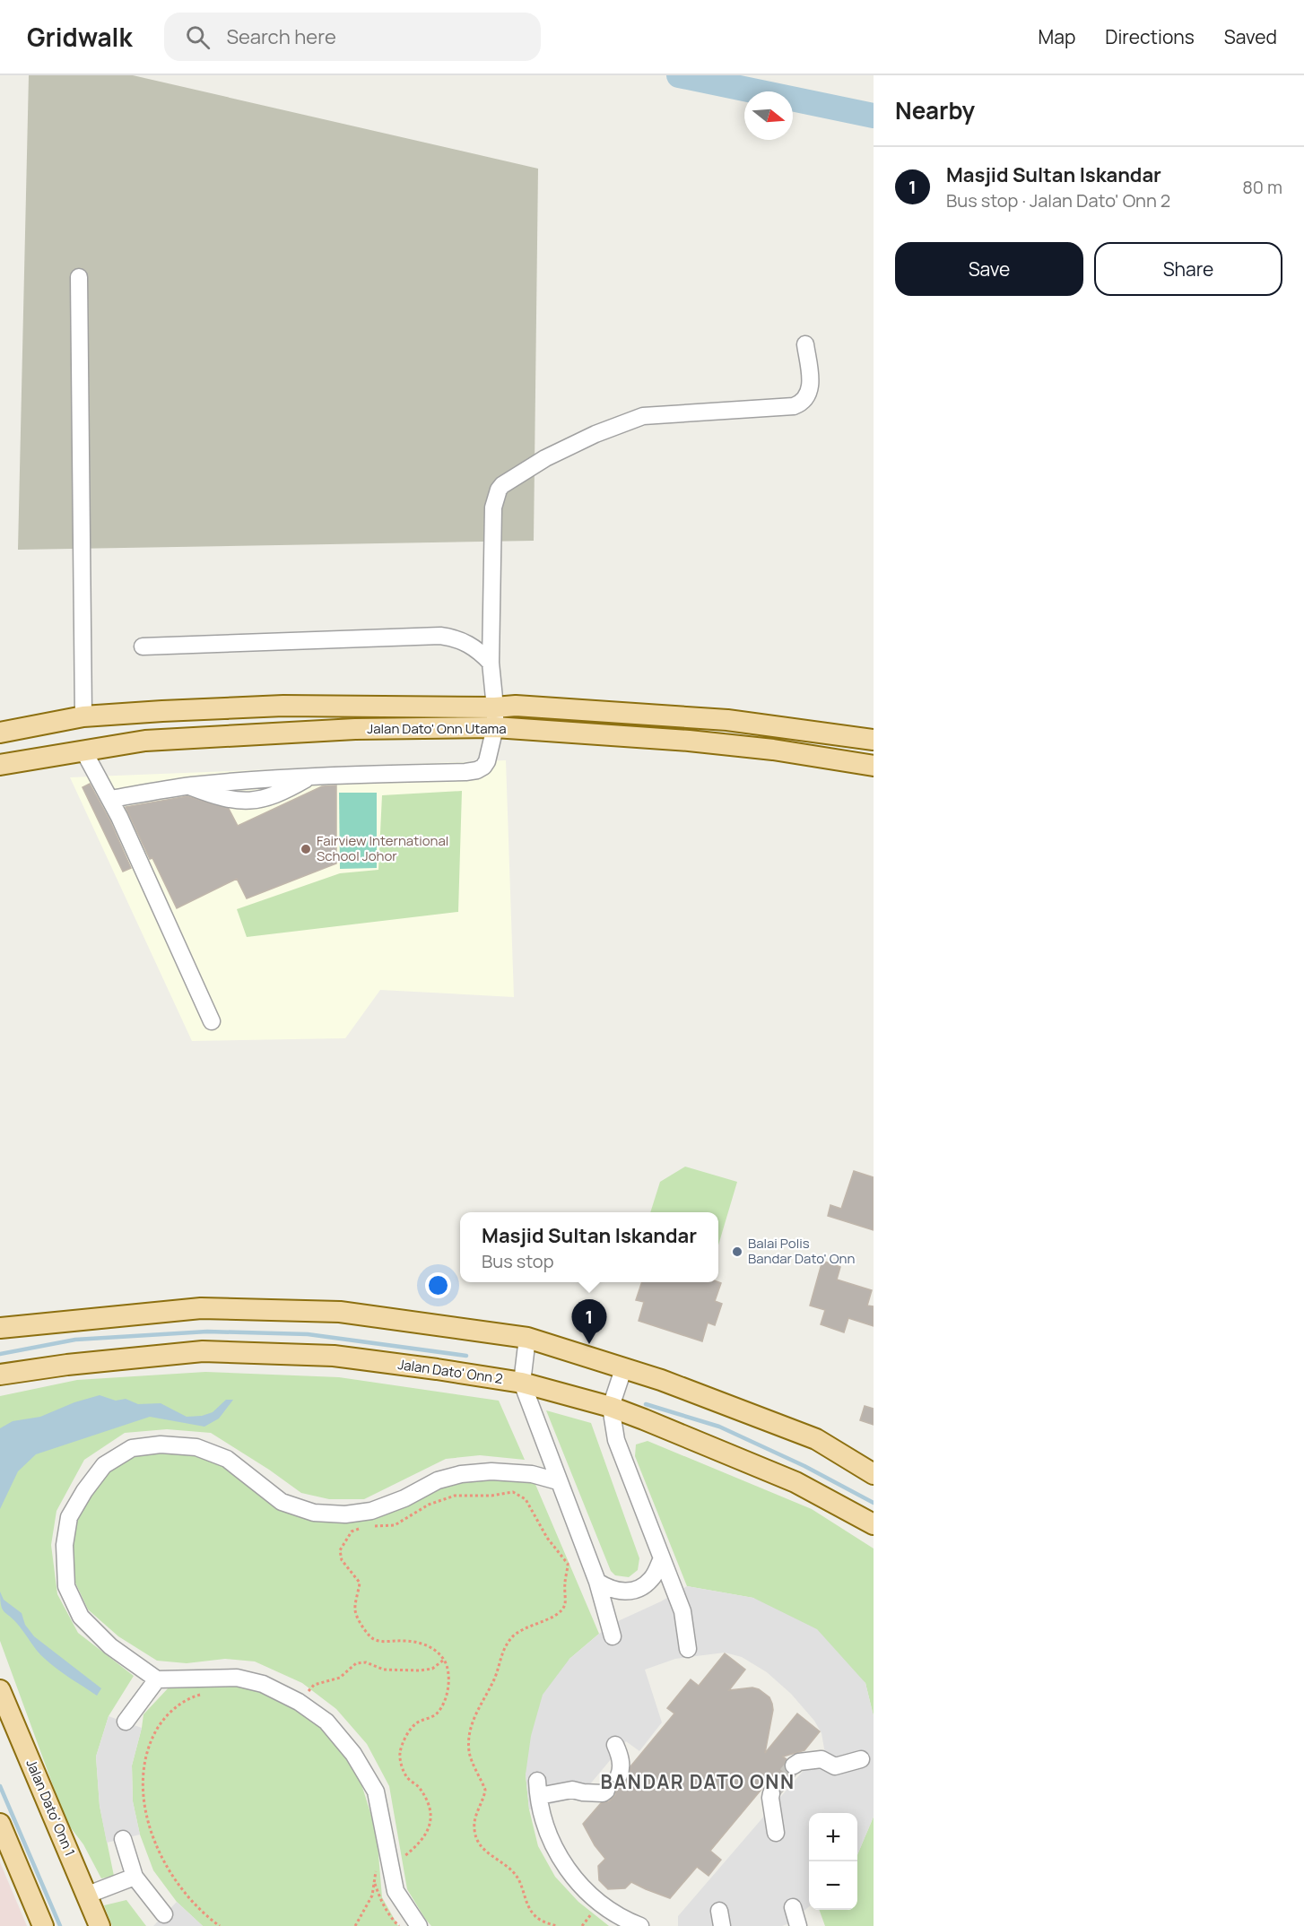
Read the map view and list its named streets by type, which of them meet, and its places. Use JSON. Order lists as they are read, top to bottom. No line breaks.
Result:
{"streets":{"main road":["Jalan Dato' Onn Utama","Jalan Dato' Onn 2","Jalan Dato' Onn 1"]},"districts":["BANDAR DATO ONN"],"places":["Fairview International School Johor","Balai Polis Bandar Dato' Onn"],"north":"right","page":{"header":"Gridwalk","search":"Search here","nav":["Map","Directions","Saved"],"heading":"Nearby","list":[{"mark":"1","name":"Masjid Sultan Iskandar","note":"Bus stop · Jalan Dato' Onn 2","value":"80 m"}],"buttons":["Save","Share"],"popup":["Masjid Sultan Iskandar","Bus stop"],"pins":"1","map_buttons":["+","−"]}}
